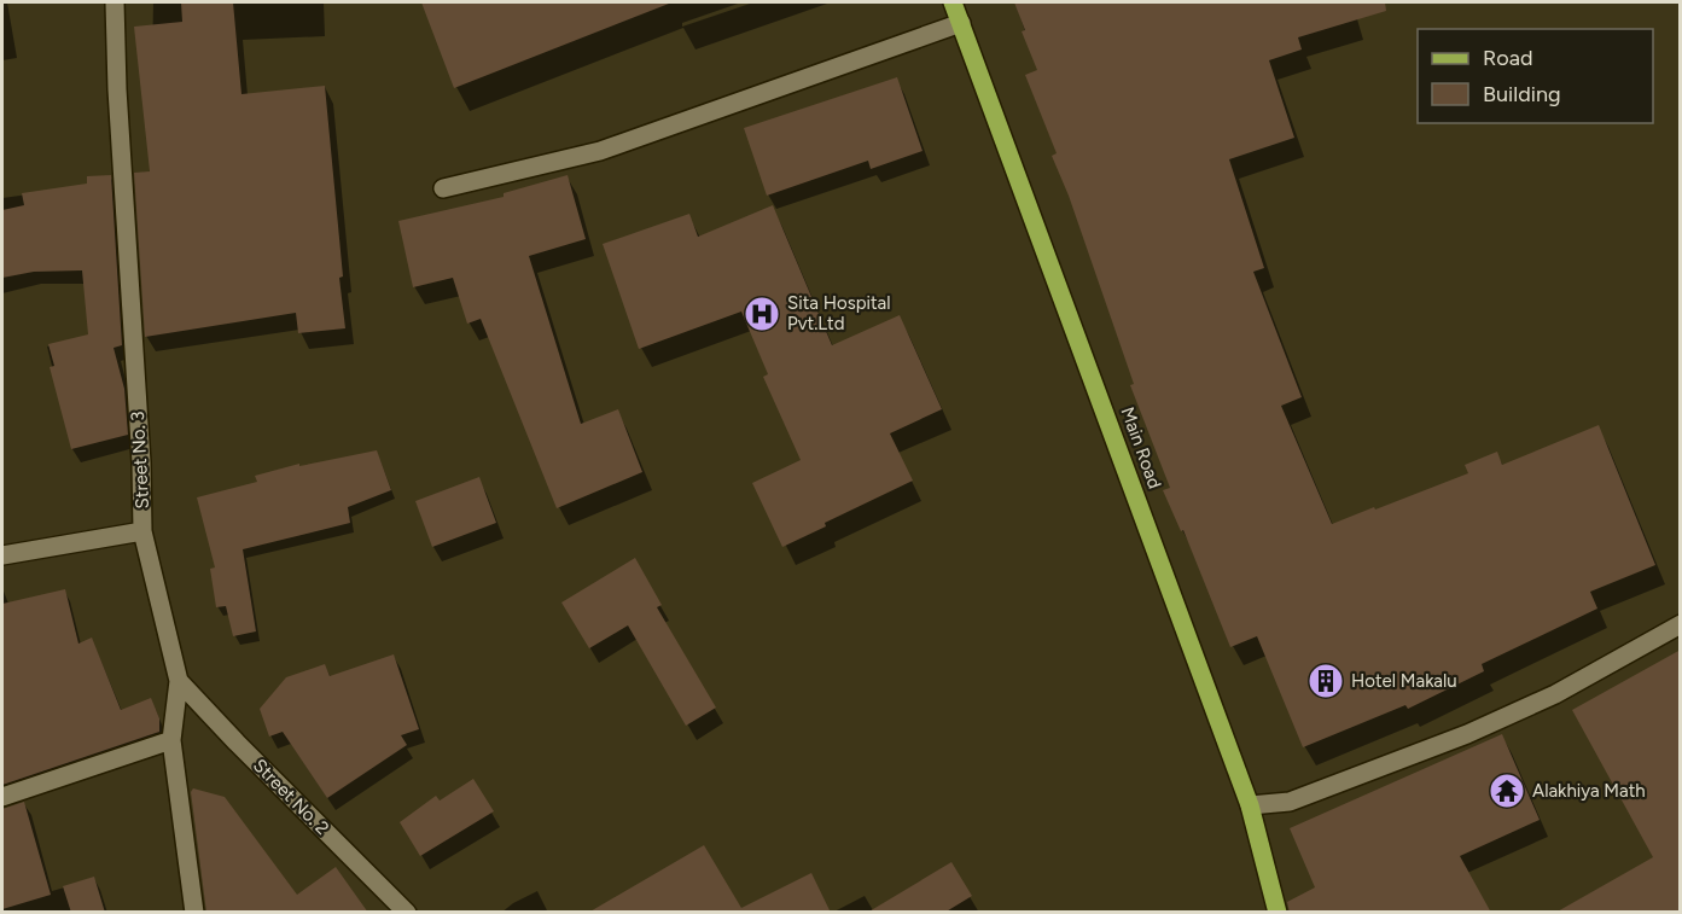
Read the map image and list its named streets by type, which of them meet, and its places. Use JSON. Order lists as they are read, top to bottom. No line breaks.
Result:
{"streets":{"main road":["Main Road"],"street":["Street No. 3","Street No. 2"]},"crossings":[["Street No. 3","Street No. 2"]],"places":{"hospital":["Sita Hospital Pvt.Ltd"],"building":["Hotel Makalu"],"temple":["Alakhiya Math"]},"legend":["Road","Building"]}
